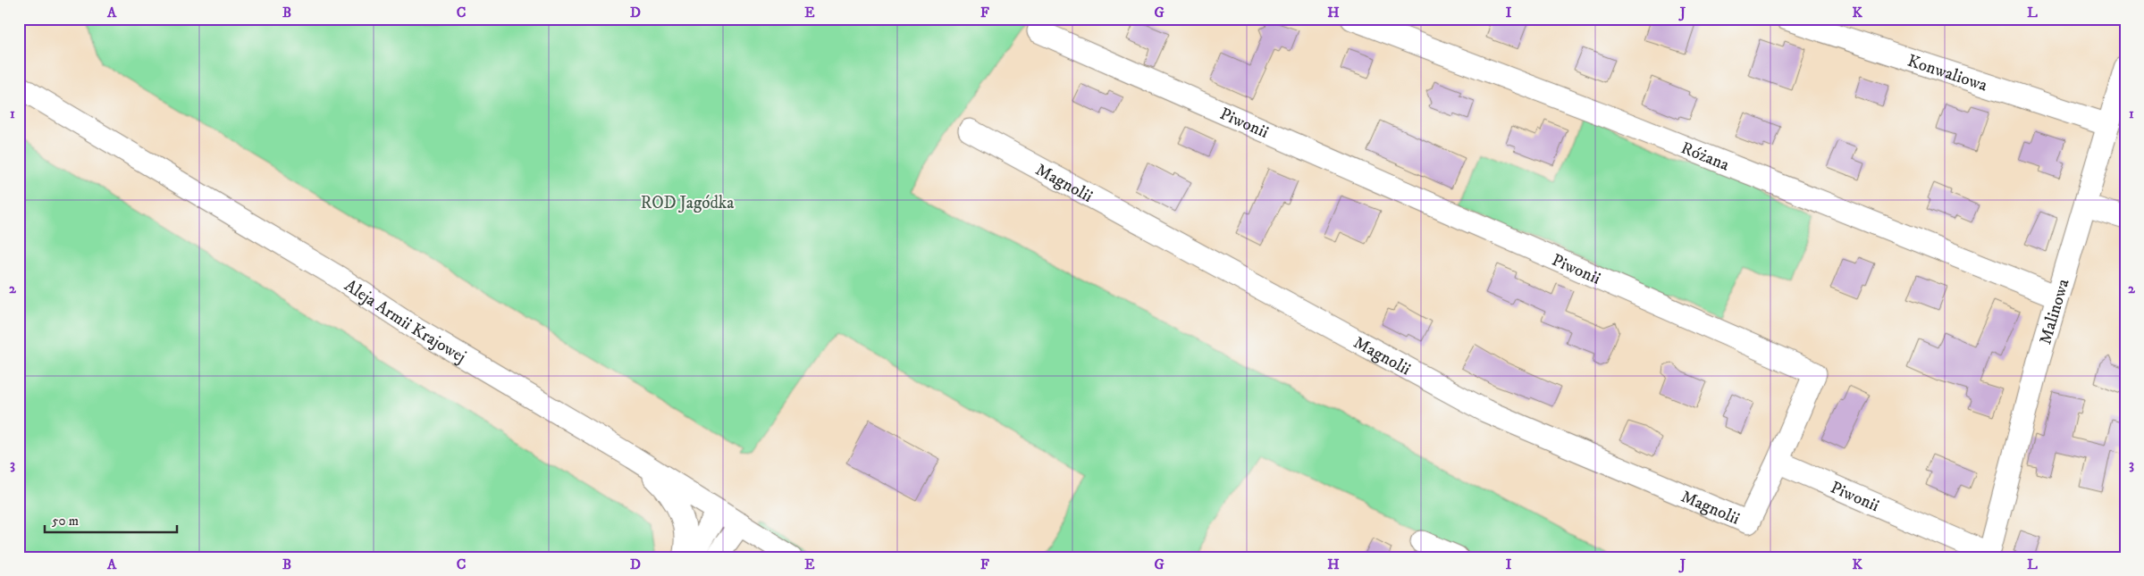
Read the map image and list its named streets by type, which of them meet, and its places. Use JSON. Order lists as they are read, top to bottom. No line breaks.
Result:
{"streets":{"street":["Konwaliowa","Piwonii","Różana","Magnolii","Malinowa","Aleja Armii Krajowej"]},"crossings":[["Konwaliowa","Malinowa"],["Piwonii","Magnolii"],["Piwonii","Malinowa"],["Różana","Malinowa"]],"parks":["ROD Jagódka"],"scale_bar":"50 m","grid":{"columns":["A","B","C","D","E","F","G","H","I","J","K","L"],"rows":["1","2","3"]}}
